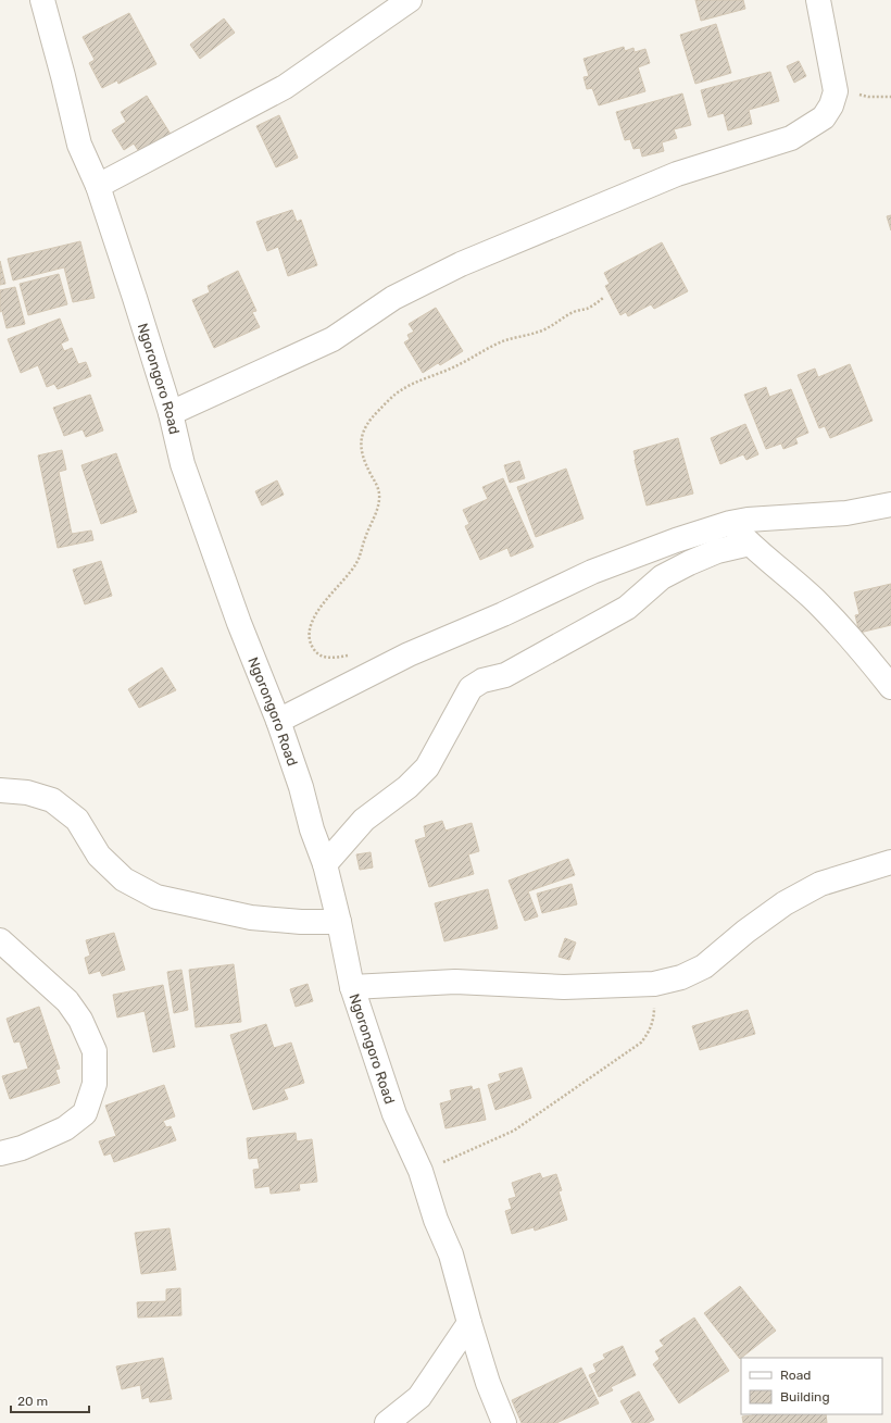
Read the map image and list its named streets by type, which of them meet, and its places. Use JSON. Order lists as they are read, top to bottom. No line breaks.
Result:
{"streets":{"street":["Ngorongoro Road"]},"legend":["Road","Building"],"scale_bar":"20 m"}
